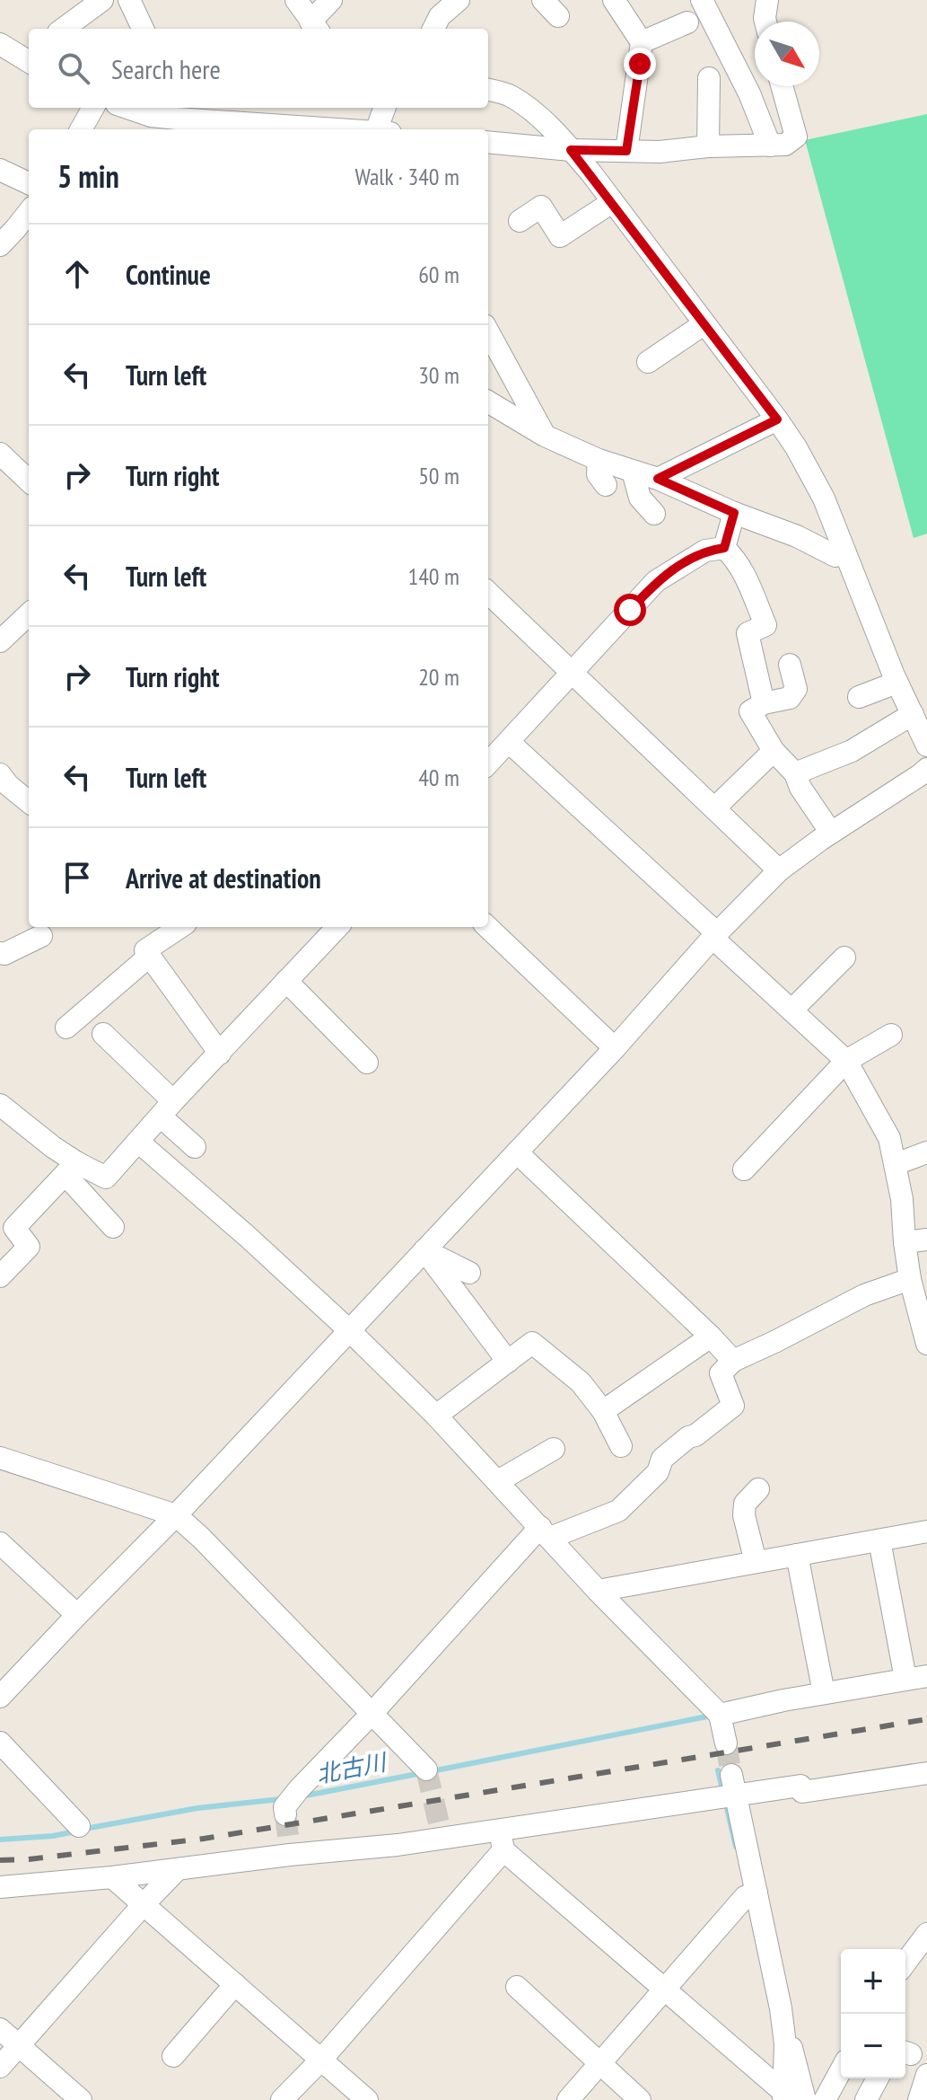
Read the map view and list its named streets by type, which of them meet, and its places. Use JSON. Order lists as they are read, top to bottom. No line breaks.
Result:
{"water":["北古川"],"north":"bottom right","page":{"search":"Search here","heading":["5 min","Walk · 340 m"],"list":[["Continue","60 m"],["Turn left","30 m"],["Turn right","50 m"],["Turn left","140 m"],["Turn right","20 m"],["Turn left","40 m"],"Arrive at destination"],"map_buttons":["+","−"]}}
